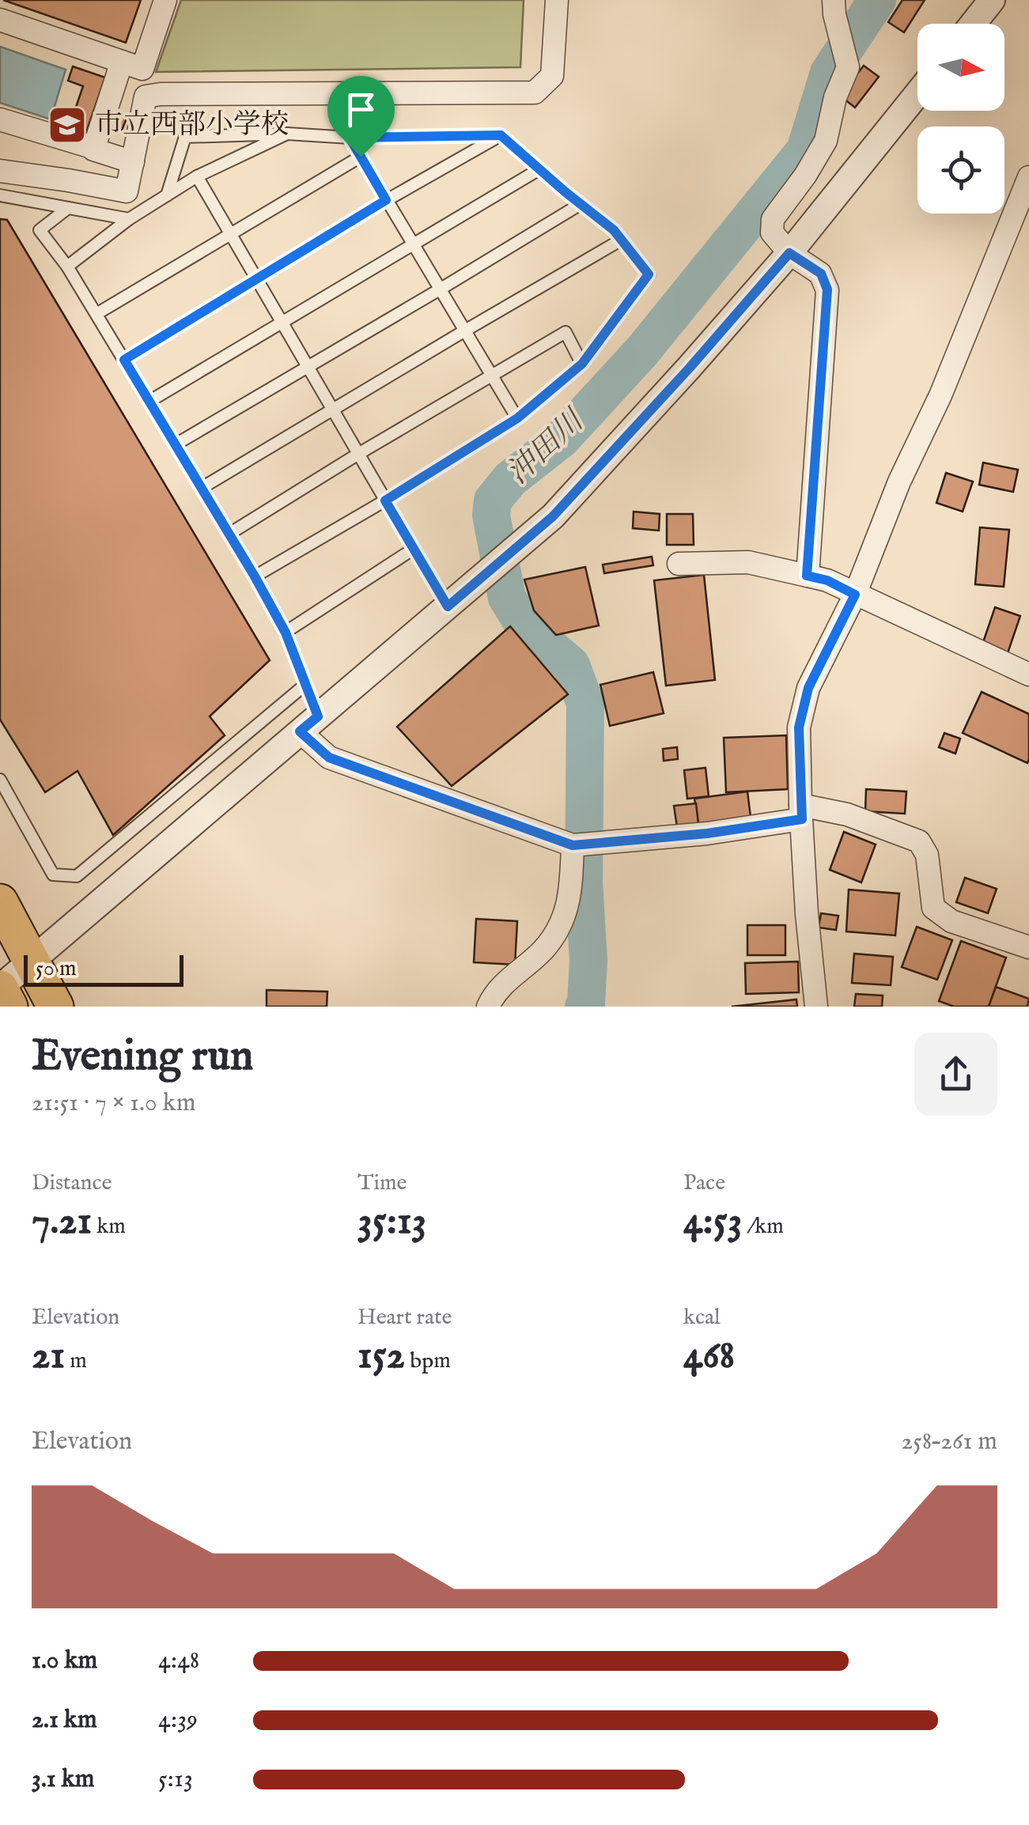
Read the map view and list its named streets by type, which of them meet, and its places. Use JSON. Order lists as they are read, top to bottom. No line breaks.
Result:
{"water":["沖田川"],"places":{"school or university":["市立西部小学校"]},"scale_bar":"50 m","north":"right","page":{"scale":"50 m","heading":["Evening run","21:51 · 7 × 1.0 km"],"stats":[["Distance","7.21 km"],["Time","35:13"],["Pace","4:53 /km"],["Elevation","21 m"],["Heart rate","152 bpm"],["kcal","468"]],"chart":["Elevation","258–261 m"],"list":[{"name":"1.0 km","note":"4:48"},{"name":"2.1 km","note":"4:39"},{"name":"3.1 km","note":"5:13"}]}}
